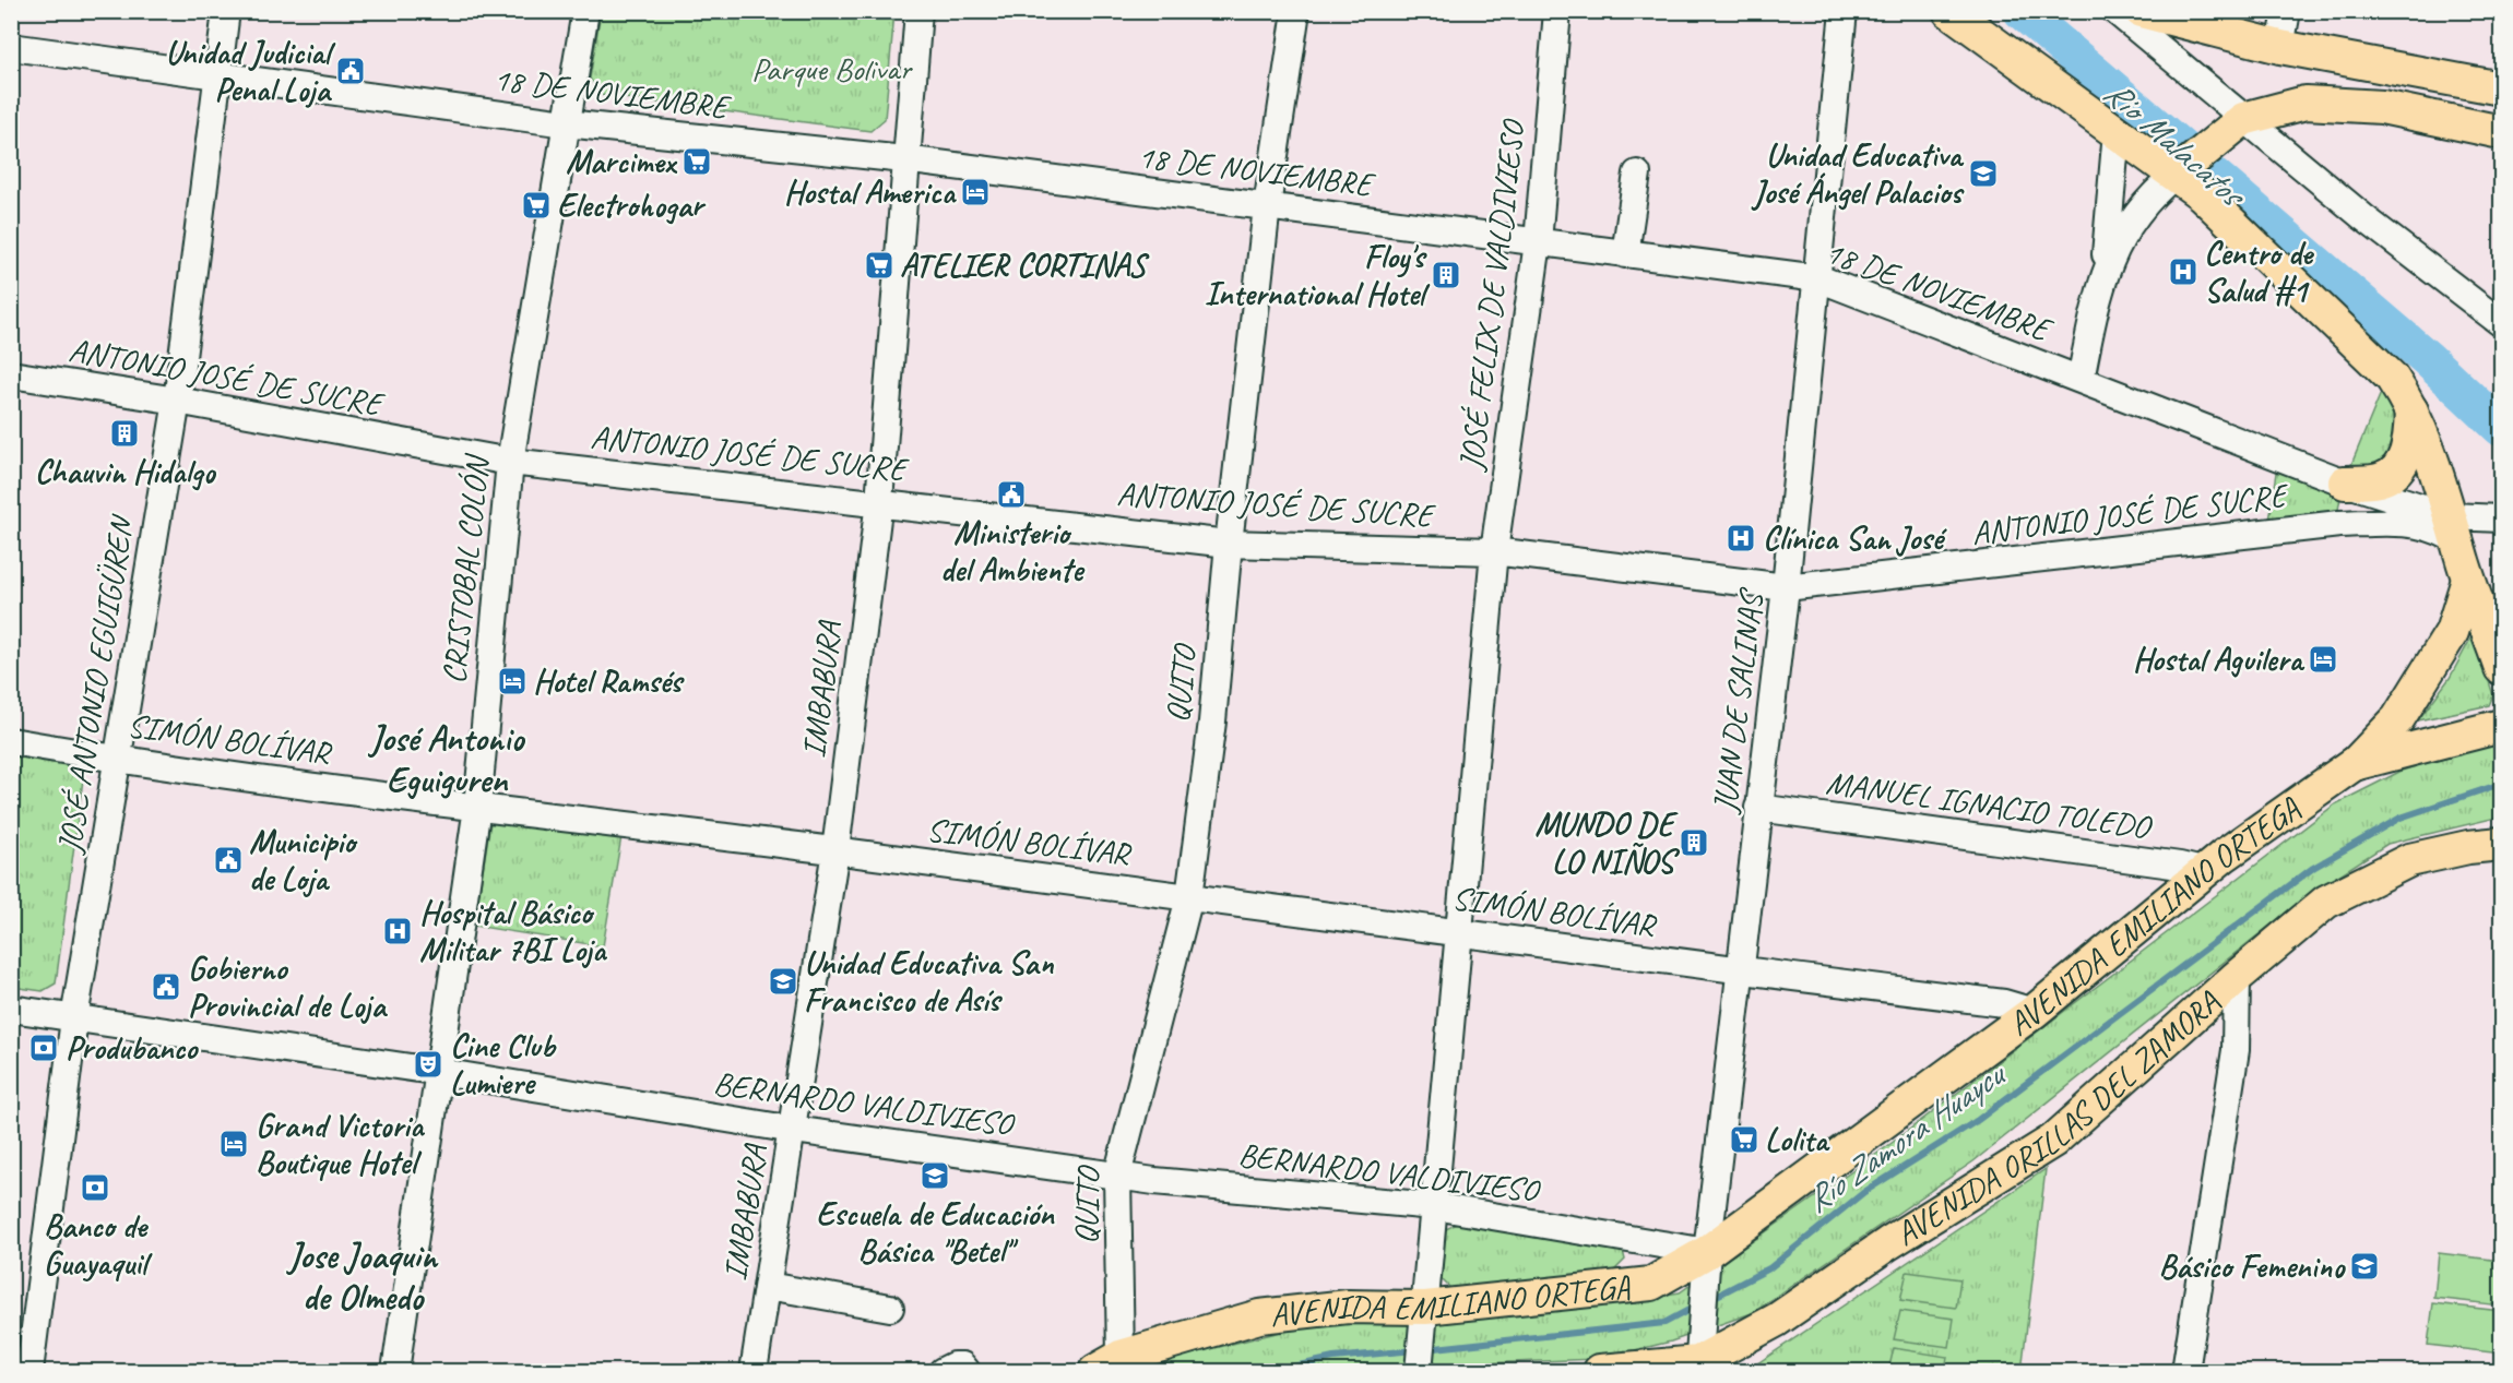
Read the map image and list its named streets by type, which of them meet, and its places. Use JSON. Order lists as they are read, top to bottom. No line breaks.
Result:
{"streets":{"main road":["AVENIDA EMILIANO ORTEGA","AVENIDA ORILLAS DEL ZAMORA"],"street":["18 DE NOVIEMBRE","JOSÉ FELIX DE VALDIVIESO","ANTONIO JOSÉ DE SUCRE","CRISTOBAL COLÓN","QUITO","JOSÉ ANTONIO EGUIGÜREN","IMBABURA","JUAN DE SALINAS","SIMÓN BOLÍVAR","MANUEL IGNACIO TOLEDO","BERNARDO VALDIVIESO"]},"crossings":[["18 DE NOVIEMBRE","JOSÉ FELIX DE VALDIVIESO"],["18 DE NOVIEMBRE","ANTONIO JOSÉ DE SUCRE"],["18 DE NOVIEMBRE","CRISTOBAL COLÓN"],["18 DE NOVIEMBRE","QUITO"],["18 DE NOVIEMBRE","JOSÉ ANTONIO EGUIGÜREN"],["18 DE NOVIEMBRE","IMBABURA"],["18 DE NOVIEMBRE","JUAN DE SALINAS"],["JOSÉ FELIX DE VALDIVIESO","ANTONIO JOSÉ DE SUCRE"],["JOSÉ FELIX DE VALDIVIESO","SIMÓN BOLÍVAR"],["JOSÉ FELIX DE VALDIVIESO","AVENIDA EMILIANO ORTEGA"],["JOSÉ FELIX DE VALDIVIESO","BERNARDO VALDIVIESO"],["ANTONIO JOSÉ DE SUCRE","CRISTOBAL COLÓN"],["ANTONIO JOSÉ DE SUCRE","QUITO"],["ANTONIO JOSÉ DE SUCRE","JOSÉ ANTONIO EGUIGÜREN"],["ANTONIO JOSÉ DE SUCRE","IMBABURA"],["ANTONIO JOSÉ DE SUCRE","JUAN DE SALINAS"],["CRISTOBAL COLÓN","SIMÓN BOLÍVAR"],["CRISTOBAL COLÓN","BERNARDO VALDIVIESO"],["QUITO","SIMÓN BOLÍVAR"],["QUITO","AVENIDA EMILIANO ORTEGA"],["QUITO","BERNARDO VALDIVIESO"],["JOSÉ ANTONIO EGUIGÜREN","SIMÓN BOLÍVAR"],["JOSÉ ANTONIO EGUIGÜREN","BERNARDO VALDIVIESO"],["IMBABURA","SIMÓN BOLÍVAR"],["IMBABURA","BERNARDO VALDIVIESO"],["JUAN DE SALINAS","SIMÓN BOLÍVAR"],["JUAN DE SALINAS","MANUEL IGNACIO TOLEDO"],["JUAN DE SALINAS","AVENIDA EMILIANO ORTEGA"],["JUAN DE SALINAS","BERNARDO VALDIVIESO"],["JUAN DE SALINAS","AVENIDA ORILLAS DEL ZAMORA"],["SIMÓN BOLÍVAR","AVENIDA EMILIANO ORTEGA"],["MANUEL IGNACIO TOLEDO","AVENIDA EMILIANO ORTEGA"],["AVENIDA EMILIANO ORTEGA","BERNARDO VALDIVIESO"]],"districts":["José Antonio Eguiguren","Jose Joaquin de Olmedo"],"water":["Rio Malacatos","Río Zamora Huaycu"],"parks":["Parque Bolivar"],"places":{"public building":["Unidad Judicial Penal Loja","Ministerio del Ambiente","Municipio de Loja","Gobierno Provincial de Loja"],"supermarket":["Marcimex","Electrohogar","ATELIER CORTINAS","Lolita"],"school or university":["Unidad Educativa José Ángel Palacios","Unidad Educativa San Francisco de Asís","Escuela de Educación Básica \"Betel\"","Básico Femenino"],"hotel":["Hostal America","Hostal Aguilera","Hotel Ramsés","Grand Victoria Boutique Hotel"],"hospital":["Centro de Salud #1","Clínica San José","Hospital Básico Militar 7BI Loja"],"building":["Floy's International Hotel","Chauvin Hidalgo","MUNDO DE LO NIÑOS"],"bank":["Produbanco","Banco de Guayaquil"],"theatre":["Cine Club Lumiere"]}}
